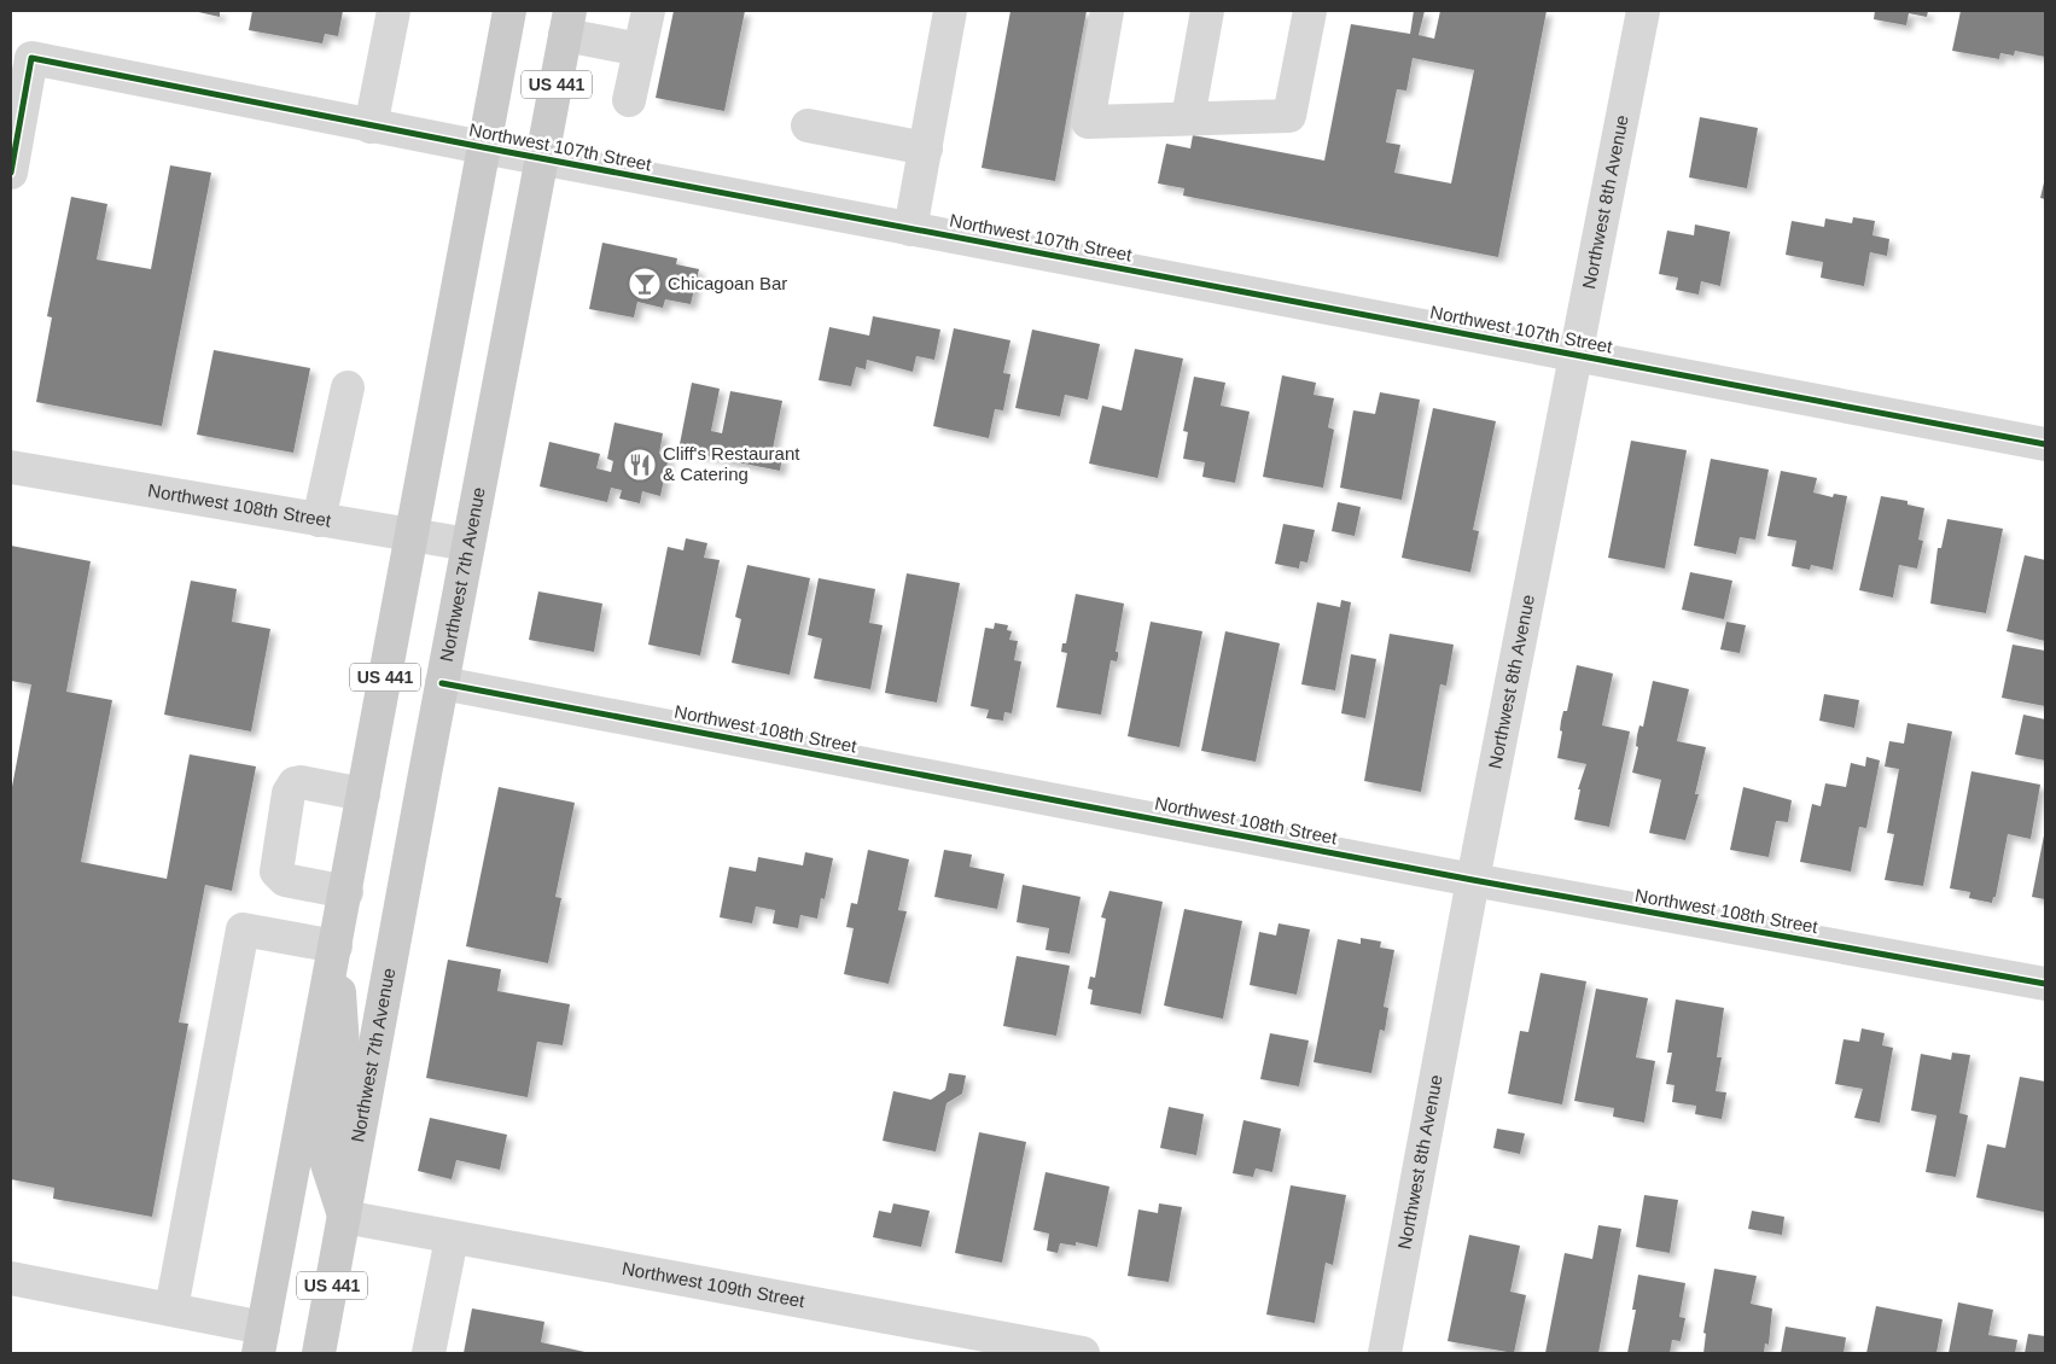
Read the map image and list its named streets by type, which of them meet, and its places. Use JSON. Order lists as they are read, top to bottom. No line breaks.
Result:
{"streets":{"main road":["US 441","Northwest 7th Avenue"],"street":["Northwest 107th Street","Northwest 8th Avenue","Northwest 108th Street","Northwest 109th Street"]},"crossings":[["US 441","Northwest 107th Street"],["US 441","Northwest 108th Street"],["Northwest 107th Street","Northwest 8th Avenue"],["Northwest 107th Street","Northwest 7th Avenue"],["Northwest 8th Avenue","Northwest 108th Street"],["Northwest 108th Street","Northwest 7th Avenue"],["Northwest 7th Avenue","Northwest 109th Street"]],"places":{"bar":["Chicagoan Bar"],"restaurant":["Cliff's Restaurant & Catering"]}}
